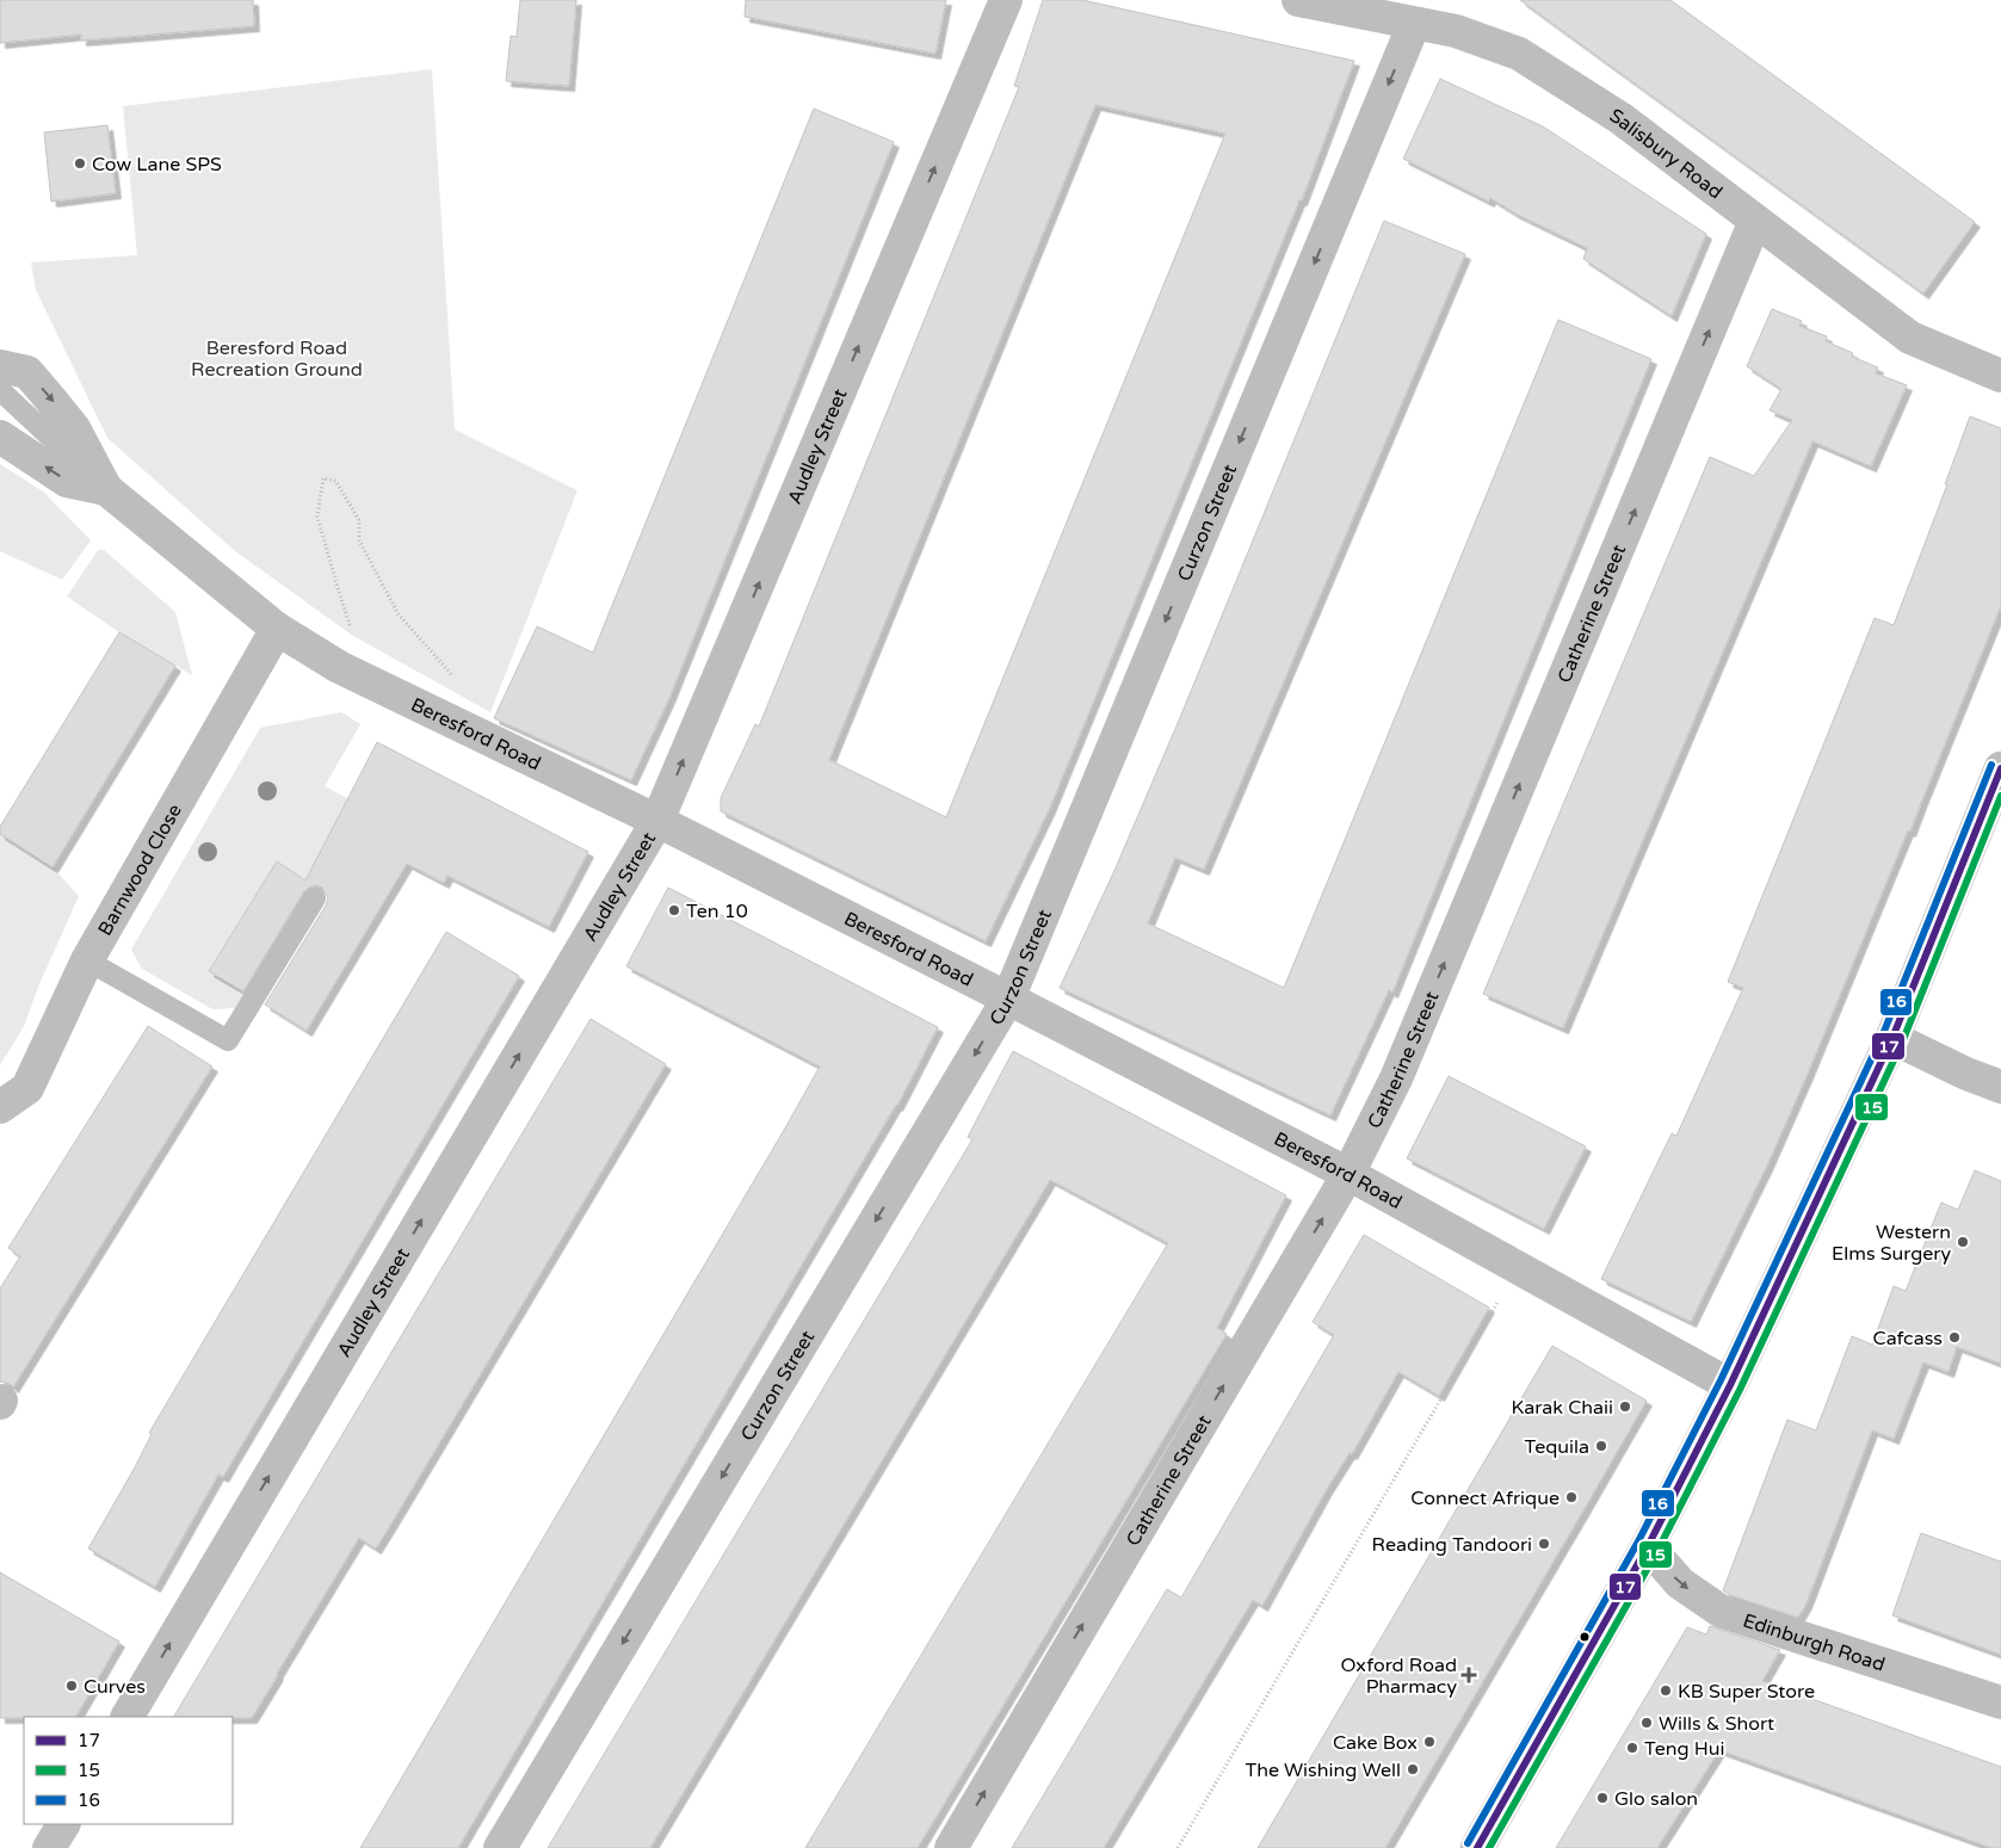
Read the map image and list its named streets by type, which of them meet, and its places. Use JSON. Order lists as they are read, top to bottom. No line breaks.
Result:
{"streets":{"street":["Salisbury Road","Audley Street","Curzon Street","Catherine Street","Beresford Road","Barnwood Close","Edinburgh Road"]},"crossings":[["Salisbury Road","Curzon Street"],["Salisbury Road","Catherine Street"],["Audley Street","Beresford Road"],["Curzon Street","Beresford Road"],["Catherine Street","Beresford Road"],["Beresford Road","Barnwood Close"]],"one_way":["Audley Street","Curzon Street","Catherine Street","Edinburgh Road"],"parks":["Beresford Road Recreation Ground"],"places":{"other":["Cow Lane SPS","Ten 10","Western Elms Surgery","Cafcass","Karak Chaii","Tequila","Connect Afrique","Reading Tandoori","Curves","KB Super Store","Wills & Short","Cake Box","Teng Hui","The Wishing Well","Glo salon"],"health":["Oxford Road Pharmacy"]},"lines":["transit line 16","transit line 17","transit line 15"],"legend":["17","15","16"]}
